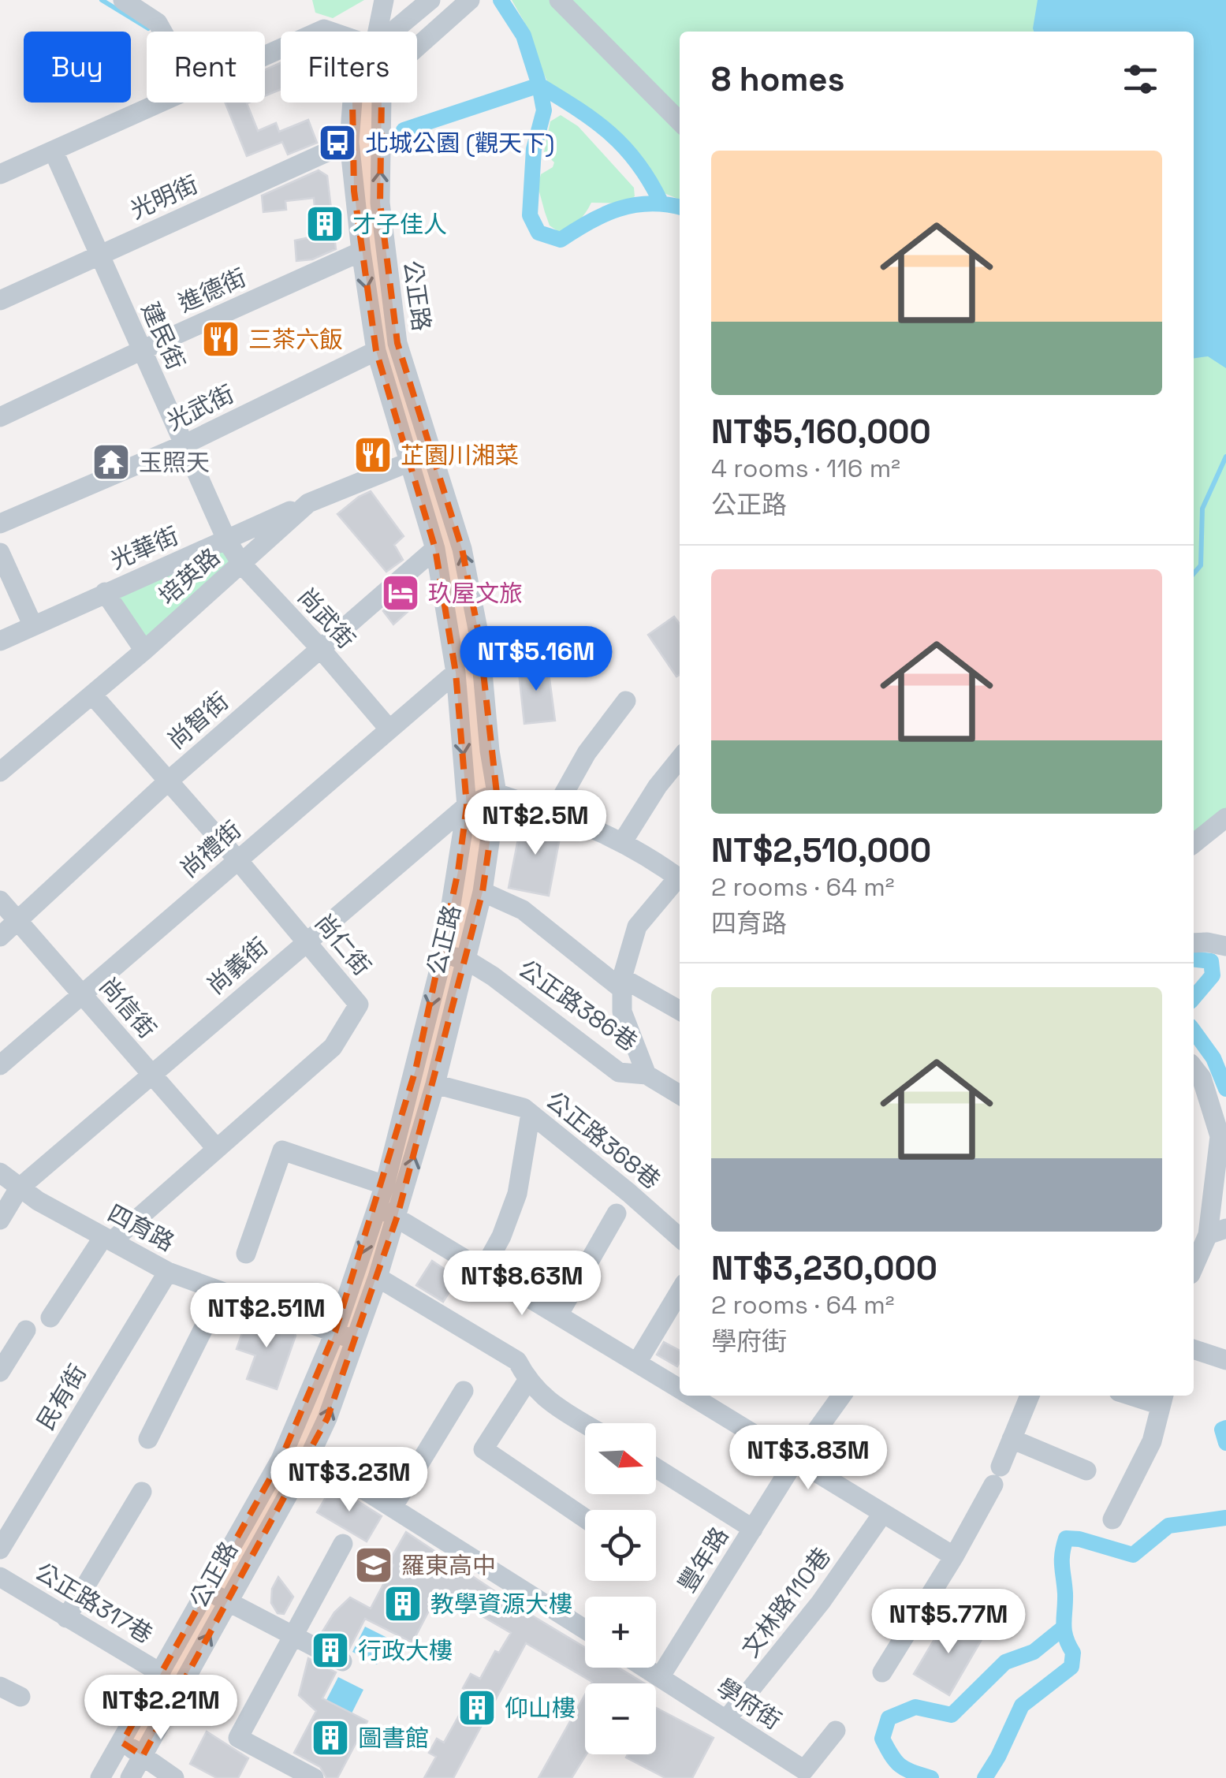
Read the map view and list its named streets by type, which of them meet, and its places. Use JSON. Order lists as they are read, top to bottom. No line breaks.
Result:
{"streets":{"street":["光明街","進德街","公正路","建民街","光武街","光華街","培英路","尚武街","尚智街","尚禮街","尚仁街","尚義街","公正路386巷","尚信街","公正路368巷","四育路","民有街","豐年路","文林路110巷","公正路317巷","學府街"]},"crossings":[["光明街","公正路"],["光明街","建民街"],["進德街","公正路"],["進德街","建民街"],["公正路","光武街"],["公正路","培英路"],["公正路","尚智街"],["公正路","尚禮街"],["公正路","尚義街"],["公正路","公正路386巷"],["公正路","公正路368巷"],["公正路","四育路"],["公正路","公正路317巷"],["建民街","光武街"],["建民街","光華街"],["建民街","尚武街"],["光華街","培英路"],["光華街","尚武街"],["培英路","尚武街"],["培英路","尚仁街"],["尚武街","尚智街"],["尚武街","尚禮街"],["尚智街","尚仁街"],["尚智街","尚信街"],["尚禮街","尚仁街"],["尚禮街","尚信街"],["尚仁街","尚義街"],["尚仁街","尚信街"],["尚仁街","四育路"],["尚義街","尚信街"],["尚義街","四育路"],["四育路","民有街"],["豐年路","學府街"],["文林路110巷","學府街"]],"places":{"bus stop":["北城公園 (觀天下)"],"building":["才子佳人","教學資源大樓","行政大樓","仰山樓","圖書館"],"restaurant":["三茶六飯","芷園川湘菜"],"temple":["玉照天"],"hotel":["玖屋文旅"],"school or university":["羅東高中"]},"north":"right","page":{"chip":["Buy","Rent","Filters"],"heading":"8 homes","list":[{"name":"NT$5,160,000","note":"4 rooms · 116 m² · 公正路"},{"name":"NT$2,510,000","note":"2 rooms · 64 m² · 四育路"},{"name":"NT$3,230,000","note":"2 rooms · 64 m² · 學府街"}],"price":["NT$5.16M","NT$2.5M","NT$8.63M","NT$2.51M","NT$3.83M","NT$3.23M","NT$5.77M","NT$2.21M"],"map_buttons":["+","−"]}}
